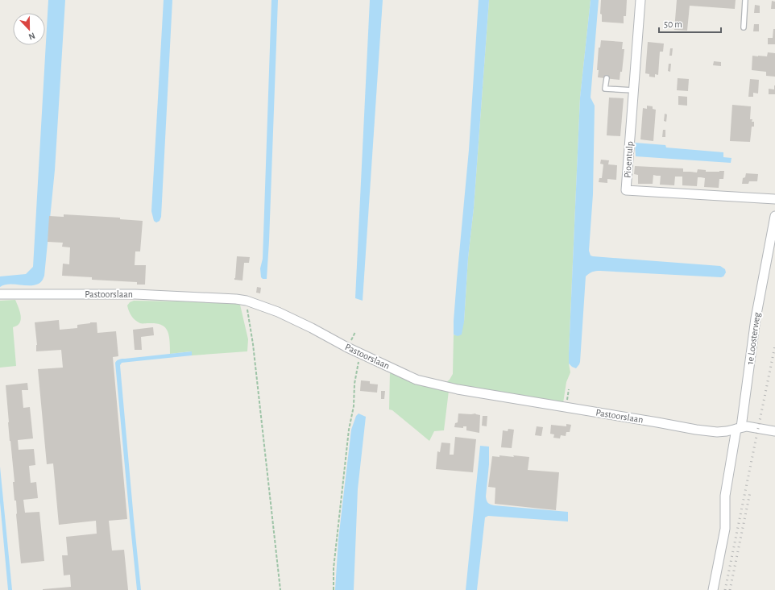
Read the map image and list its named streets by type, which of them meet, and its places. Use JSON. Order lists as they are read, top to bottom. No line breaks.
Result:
{"streets":{"street":["Pioentulp","Pastoorslaan","1e Loosterweg"]},"crossings":[["Pastoorslaan","1e Loosterweg"]],"scale_bar":"50 m","north":"bottom"}
